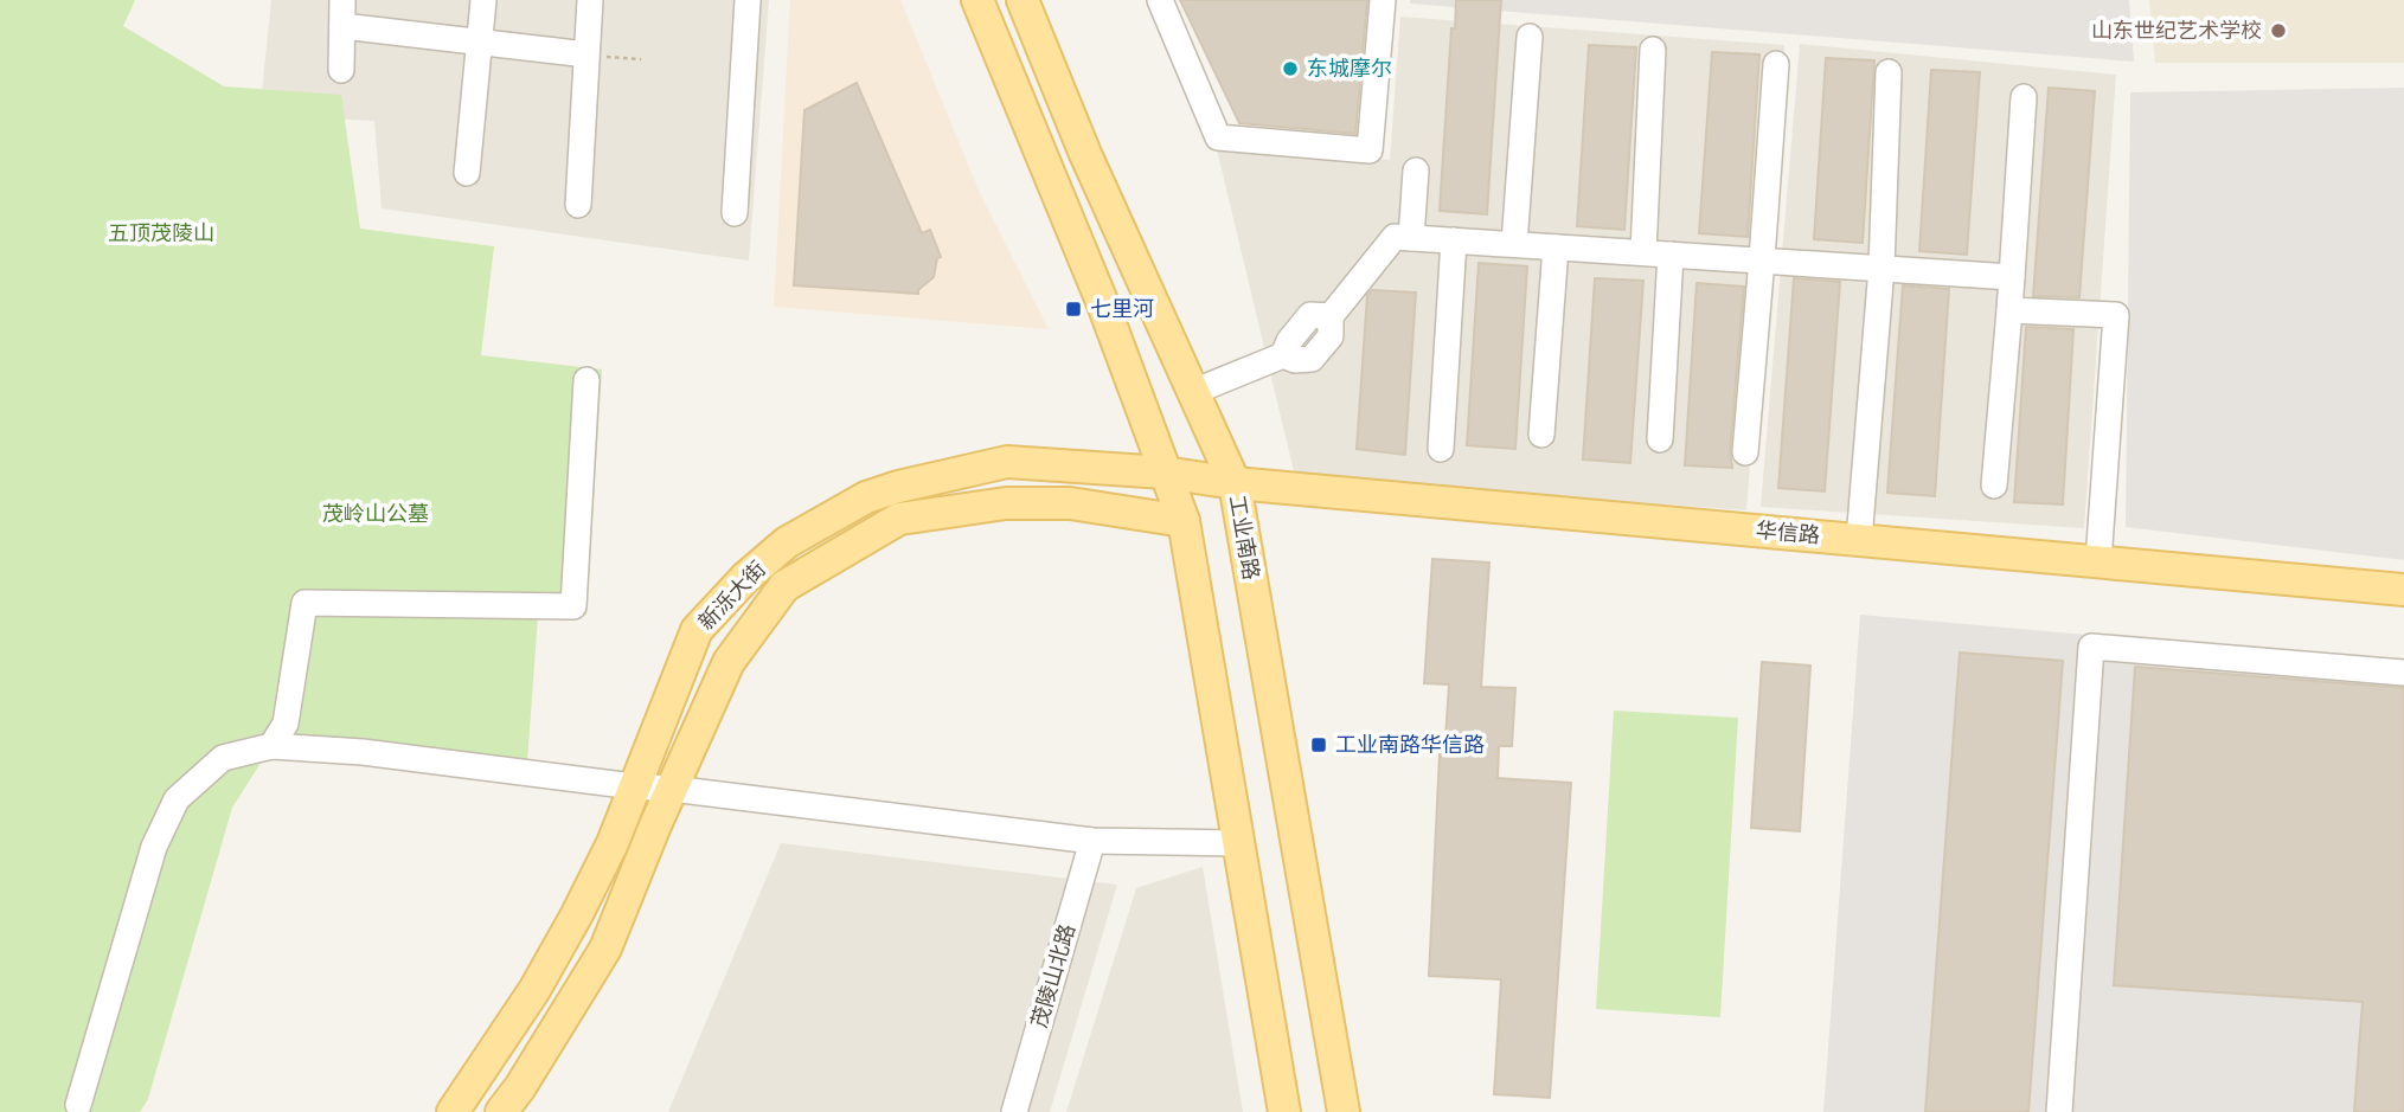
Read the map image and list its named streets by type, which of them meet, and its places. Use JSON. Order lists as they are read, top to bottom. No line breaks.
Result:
{"streets":{"main road":["华信路","工业南路","新泺大街"],"street":["茂陵山北路"]},"crossings":[["华信路","工业南路"],["华信路","新泺大街"],["工业南路","新泺大街"]],"parks":["五顶茂陵山","茂岭山公墓"],"places":{"other":["山东世纪艺术学校","东城摩尔"],"transit":["七里河","工业南路华信路"]}}
